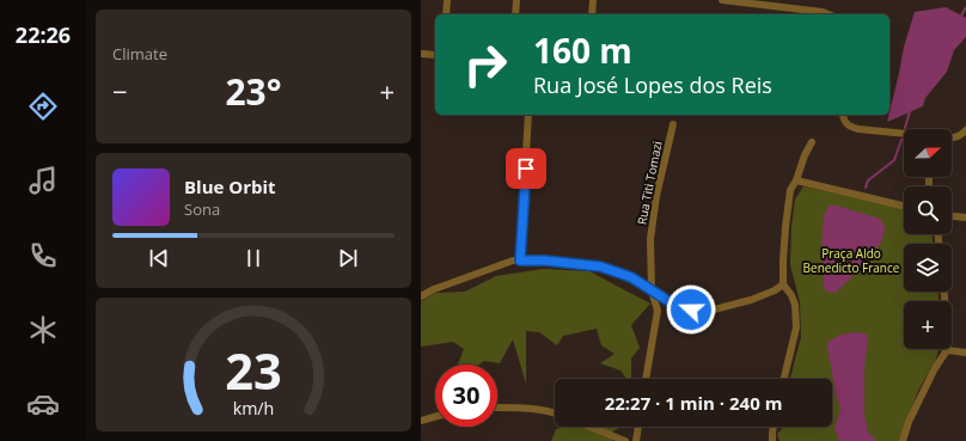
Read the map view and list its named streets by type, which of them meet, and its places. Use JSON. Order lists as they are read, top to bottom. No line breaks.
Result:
{"streets":{"street":["Rua Titi Tomazi"]},"parks":["Praça Aldo Benedicto France"],"north":"right","page":{"tabs":"22:26","tile":"Climate","turn":["160 m","Rua José Lopes dos Reis"],"heat":["−","23°","+"],"map_buttons":"+","song":["Blue Orbit","Sona"],"limit":"30","trip":"22:27 · 1 min · 240 m","gauge":["23","km/h"]}}
